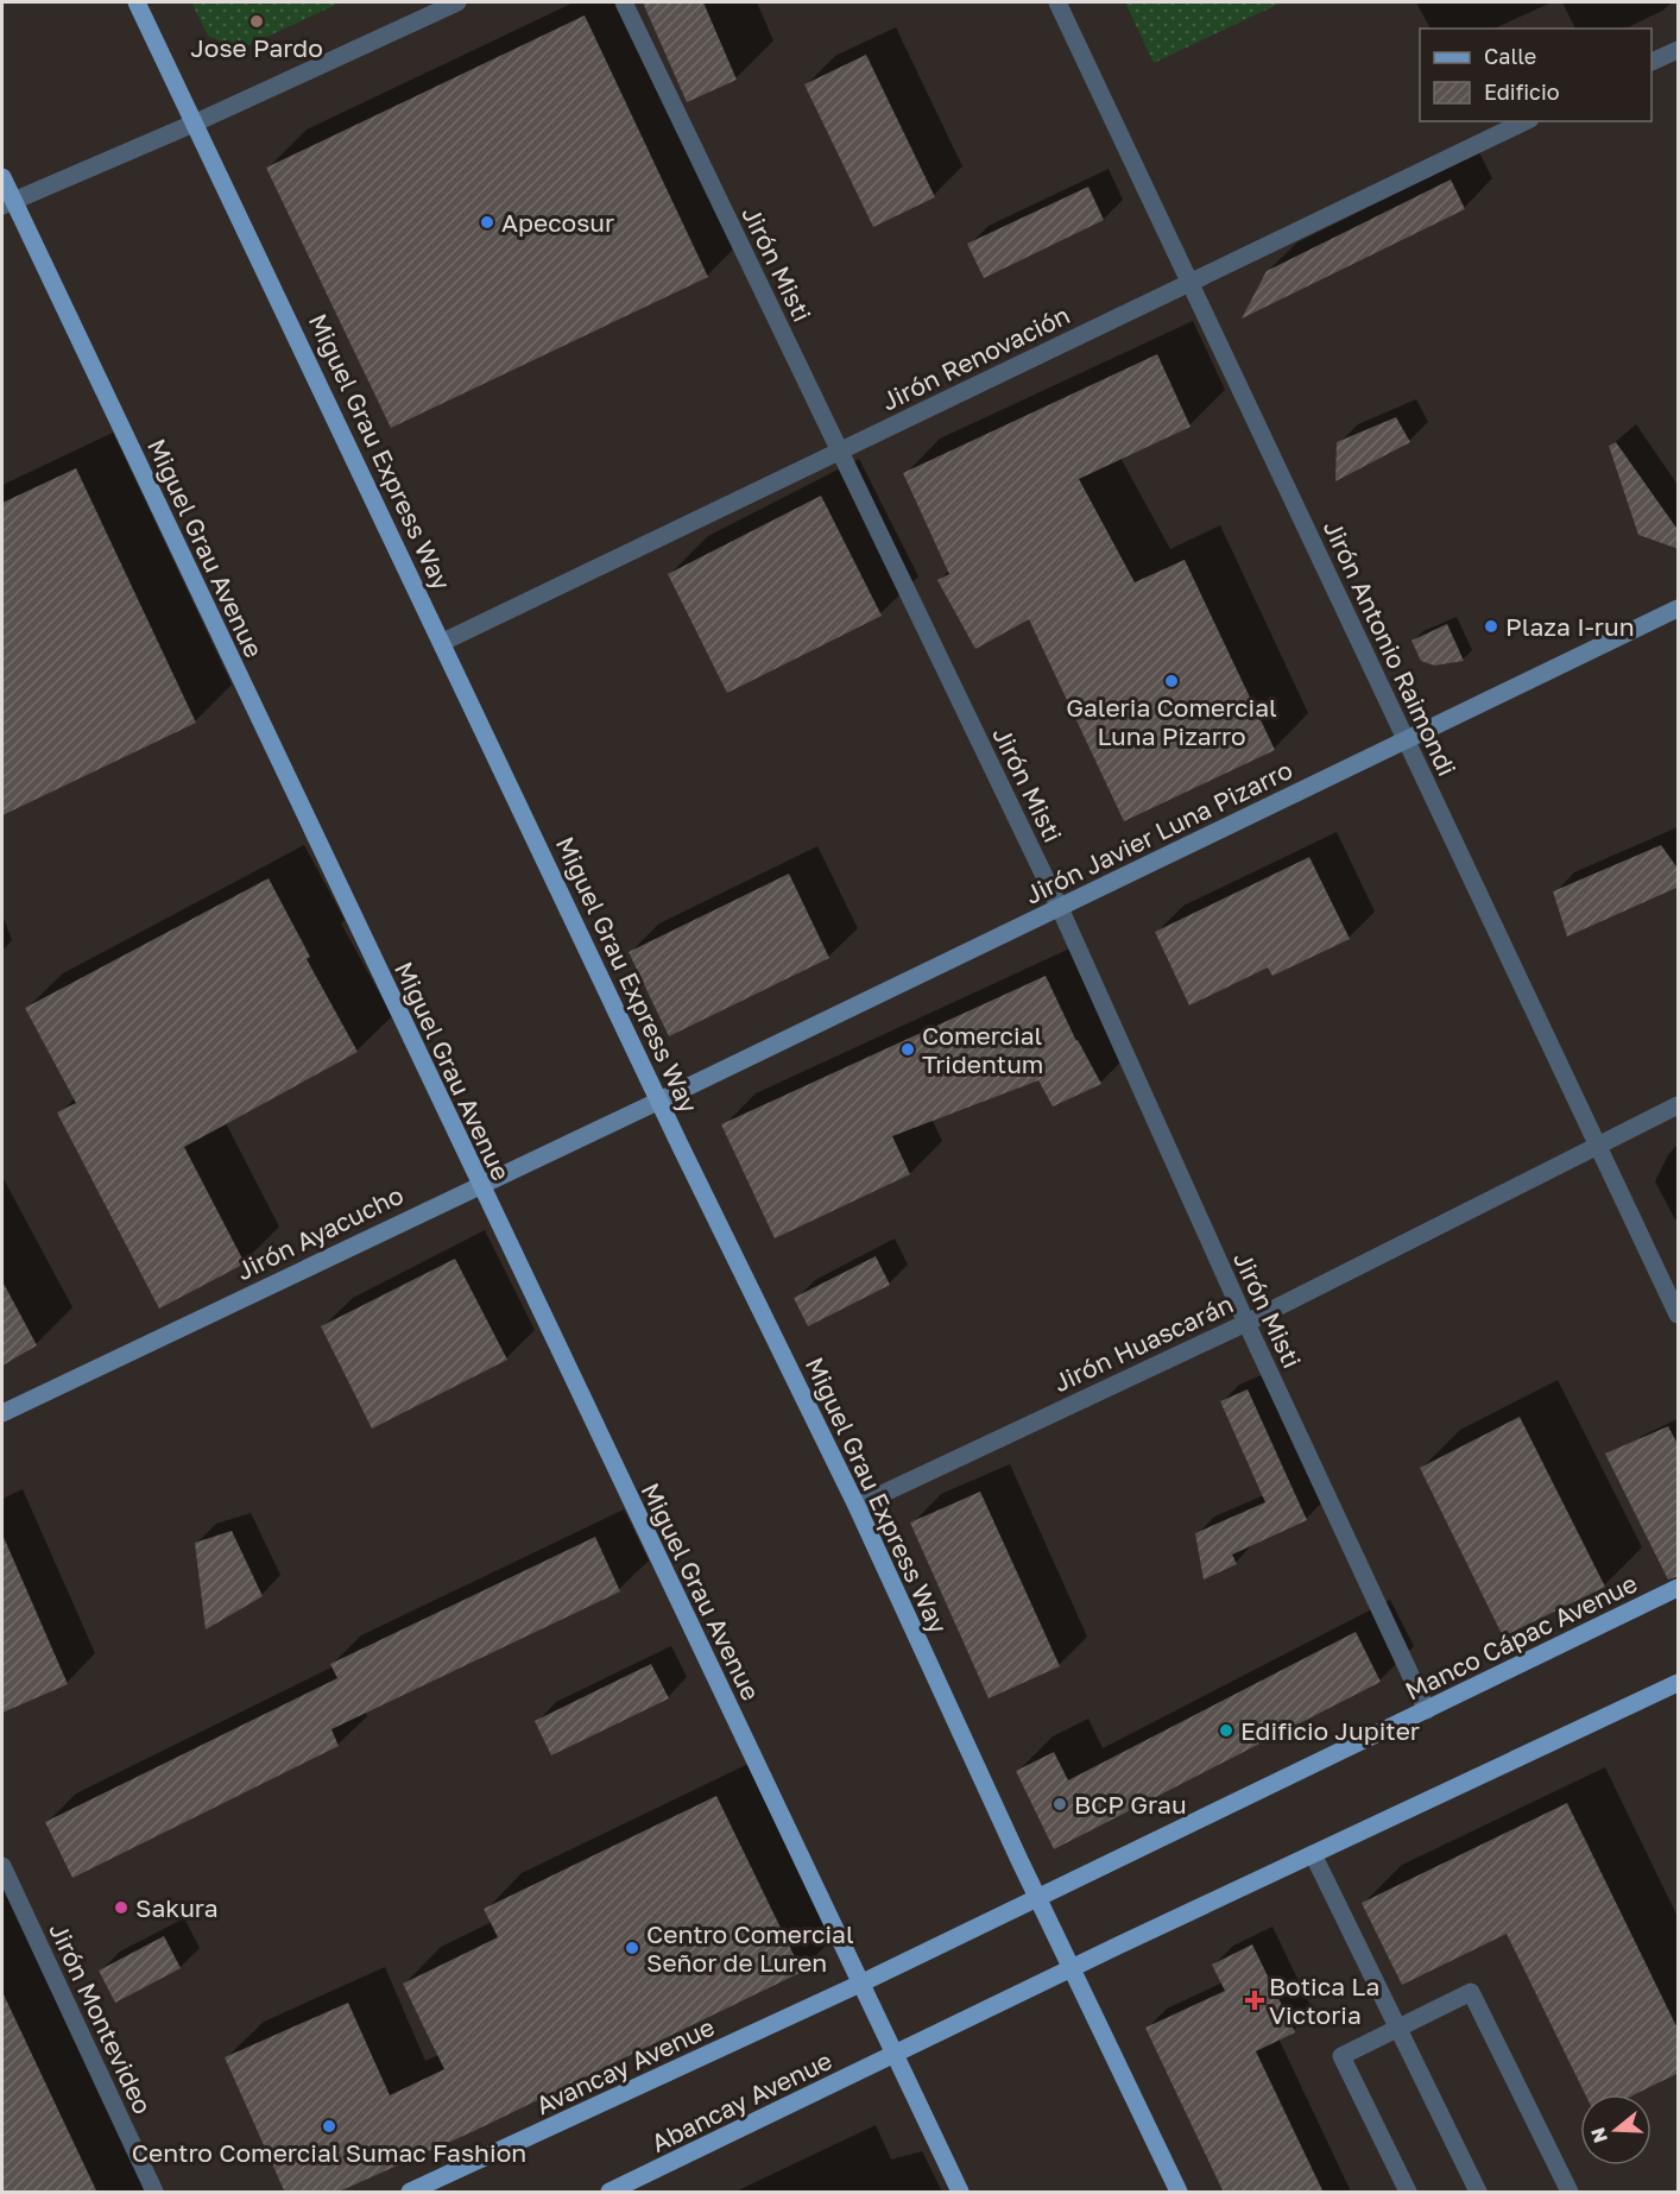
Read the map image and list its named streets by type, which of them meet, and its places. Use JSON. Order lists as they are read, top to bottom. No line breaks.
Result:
{"streets":{"main road":["Miguel Grau Express Way","Miguel Grau Avenue","Manco Cápac Avenue","Avancay Avenue","Abancay Avenue"],"street":["Jirón Misti","Jirón Renovación","Jirón Antonio Raimondi","Jirón Javier Luna Pizarro","Jirón Ayacucho","Jirón Huascarán","Jirón Montevideo"]},"crossings":[["Jirón Misti","Jirón Renovación"],["Jirón Misti","Jirón Javier Luna Pizarro"],["Jirón Misti","Jirón Huascarán"],["Jirón Misti","Manco Cápac Avenue"],["Jirón Renovación","Miguel Grau Express Way"],["Jirón Renovación","Jirón Antonio Raimondi"],["Miguel Grau Express Way","Jirón Javier Luna Pizarro"],["Miguel Grau Express Way","Jirón Ayacucho"],["Miguel Grau Express Way","Jirón Huascarán"],["Miguel Grau Express Way","Manco Cápac Avenue"],["Miguel Grau Express Way","Abancay Avenue"],["Miguel Grau Avenue","Jirón Ayacucho"],["Miguel Grau Avenue","Avancay Avenue"],["Miguel Grau Avenue","Abancay Avenue"],["Jirón Antonio Raimondi","Jirón Javier Luna Pizarro"],["Jirón Antonio Raimondi","Jirón Huascarán"],["Jirón Javier Luna Pizarro","Jirón Ayacucho"],["Manco Cápac Avenue","Avancay Avenue"]],"places":{"other":["Jose Pardo","Apecosur","Plaza I-run","Galeria Comercial Luna Pizarro","Comercial Tridentum","Edificio Jupiter","BCP Grau","Sakura","Centro Comercial Señor de Luren","Centro Comercial Sumac Fashion"],"health":["Botica La Victoria"]},"legend":["Calle","Edificio"],"north":"left"}
